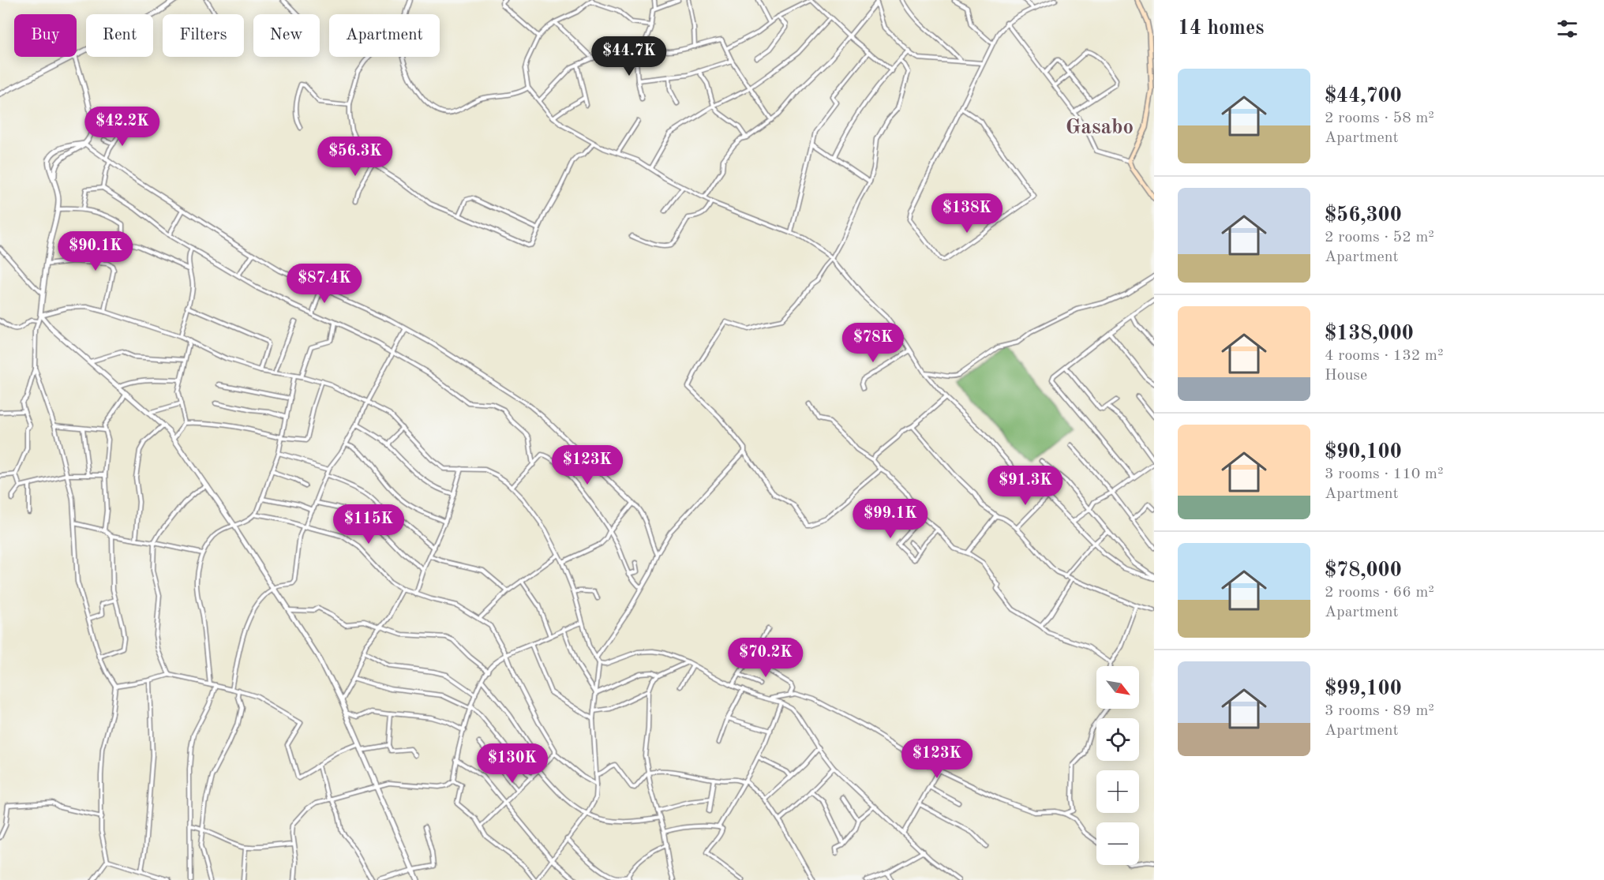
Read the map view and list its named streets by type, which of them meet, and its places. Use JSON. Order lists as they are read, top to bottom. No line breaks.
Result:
{"districts":["Gasabo"],"north":"bottom right","page":{"heading":"14 homes","chip":["Buy","Rent","Filters","New","Apartment"],"price":["$44.7K","$42.2K","$56.3K","$138K","$90.1K","$87.4K","$78K","$123K","$91.3K","$99.1K","$115K","$70.2K","$123K","$130K"],"list":[{"name":"$44,700","note":"2 rooms · 58 m² · Apartment"},{"name":"$56,300","note":"2 rooms · 52 m² · Apartment"},{"name":"$138,000","note":"4 rooms · 132 m² · House"},{"name":"$90,100","note":"3 rooms · 110 m² · Apartment"},{"name":"$78,000","note":"2 rooms · 66 m² · Apartment"},{"name":"$99,100","note":"3 rooms · 89 m² · Apartment"}],"map_buttons":["+","−"]}}
